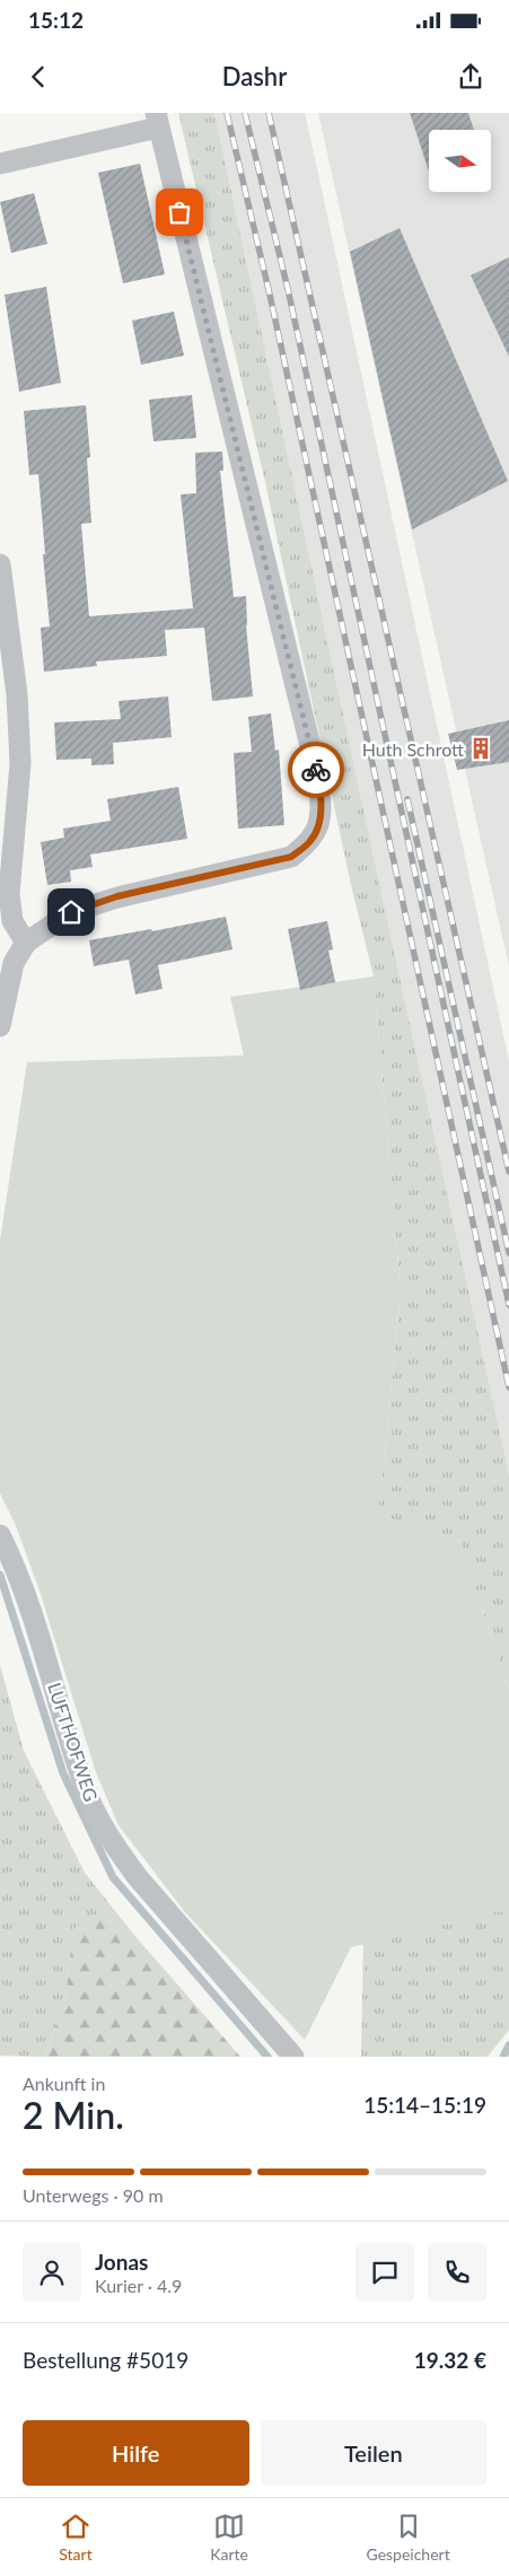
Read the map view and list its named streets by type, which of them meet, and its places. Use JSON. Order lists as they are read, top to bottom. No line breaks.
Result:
{"streets":{"street":["LUFTHOFWEG"]},"places":{"building":["Huth Schrott"]},"north":"right","page":{"status":"15:12","header":"Dashr","heading":["2 Min.","Ankunft in","15:14–15:19"],"panel":["Jonas","Kurier · 4.9","Bestellung #5019","19.32 €"],"bar":"Unterwegs · 90 m","buttons":["Hilfe","Teilen"],"tabs":["Start","Karte","Gespeichert"]}}
